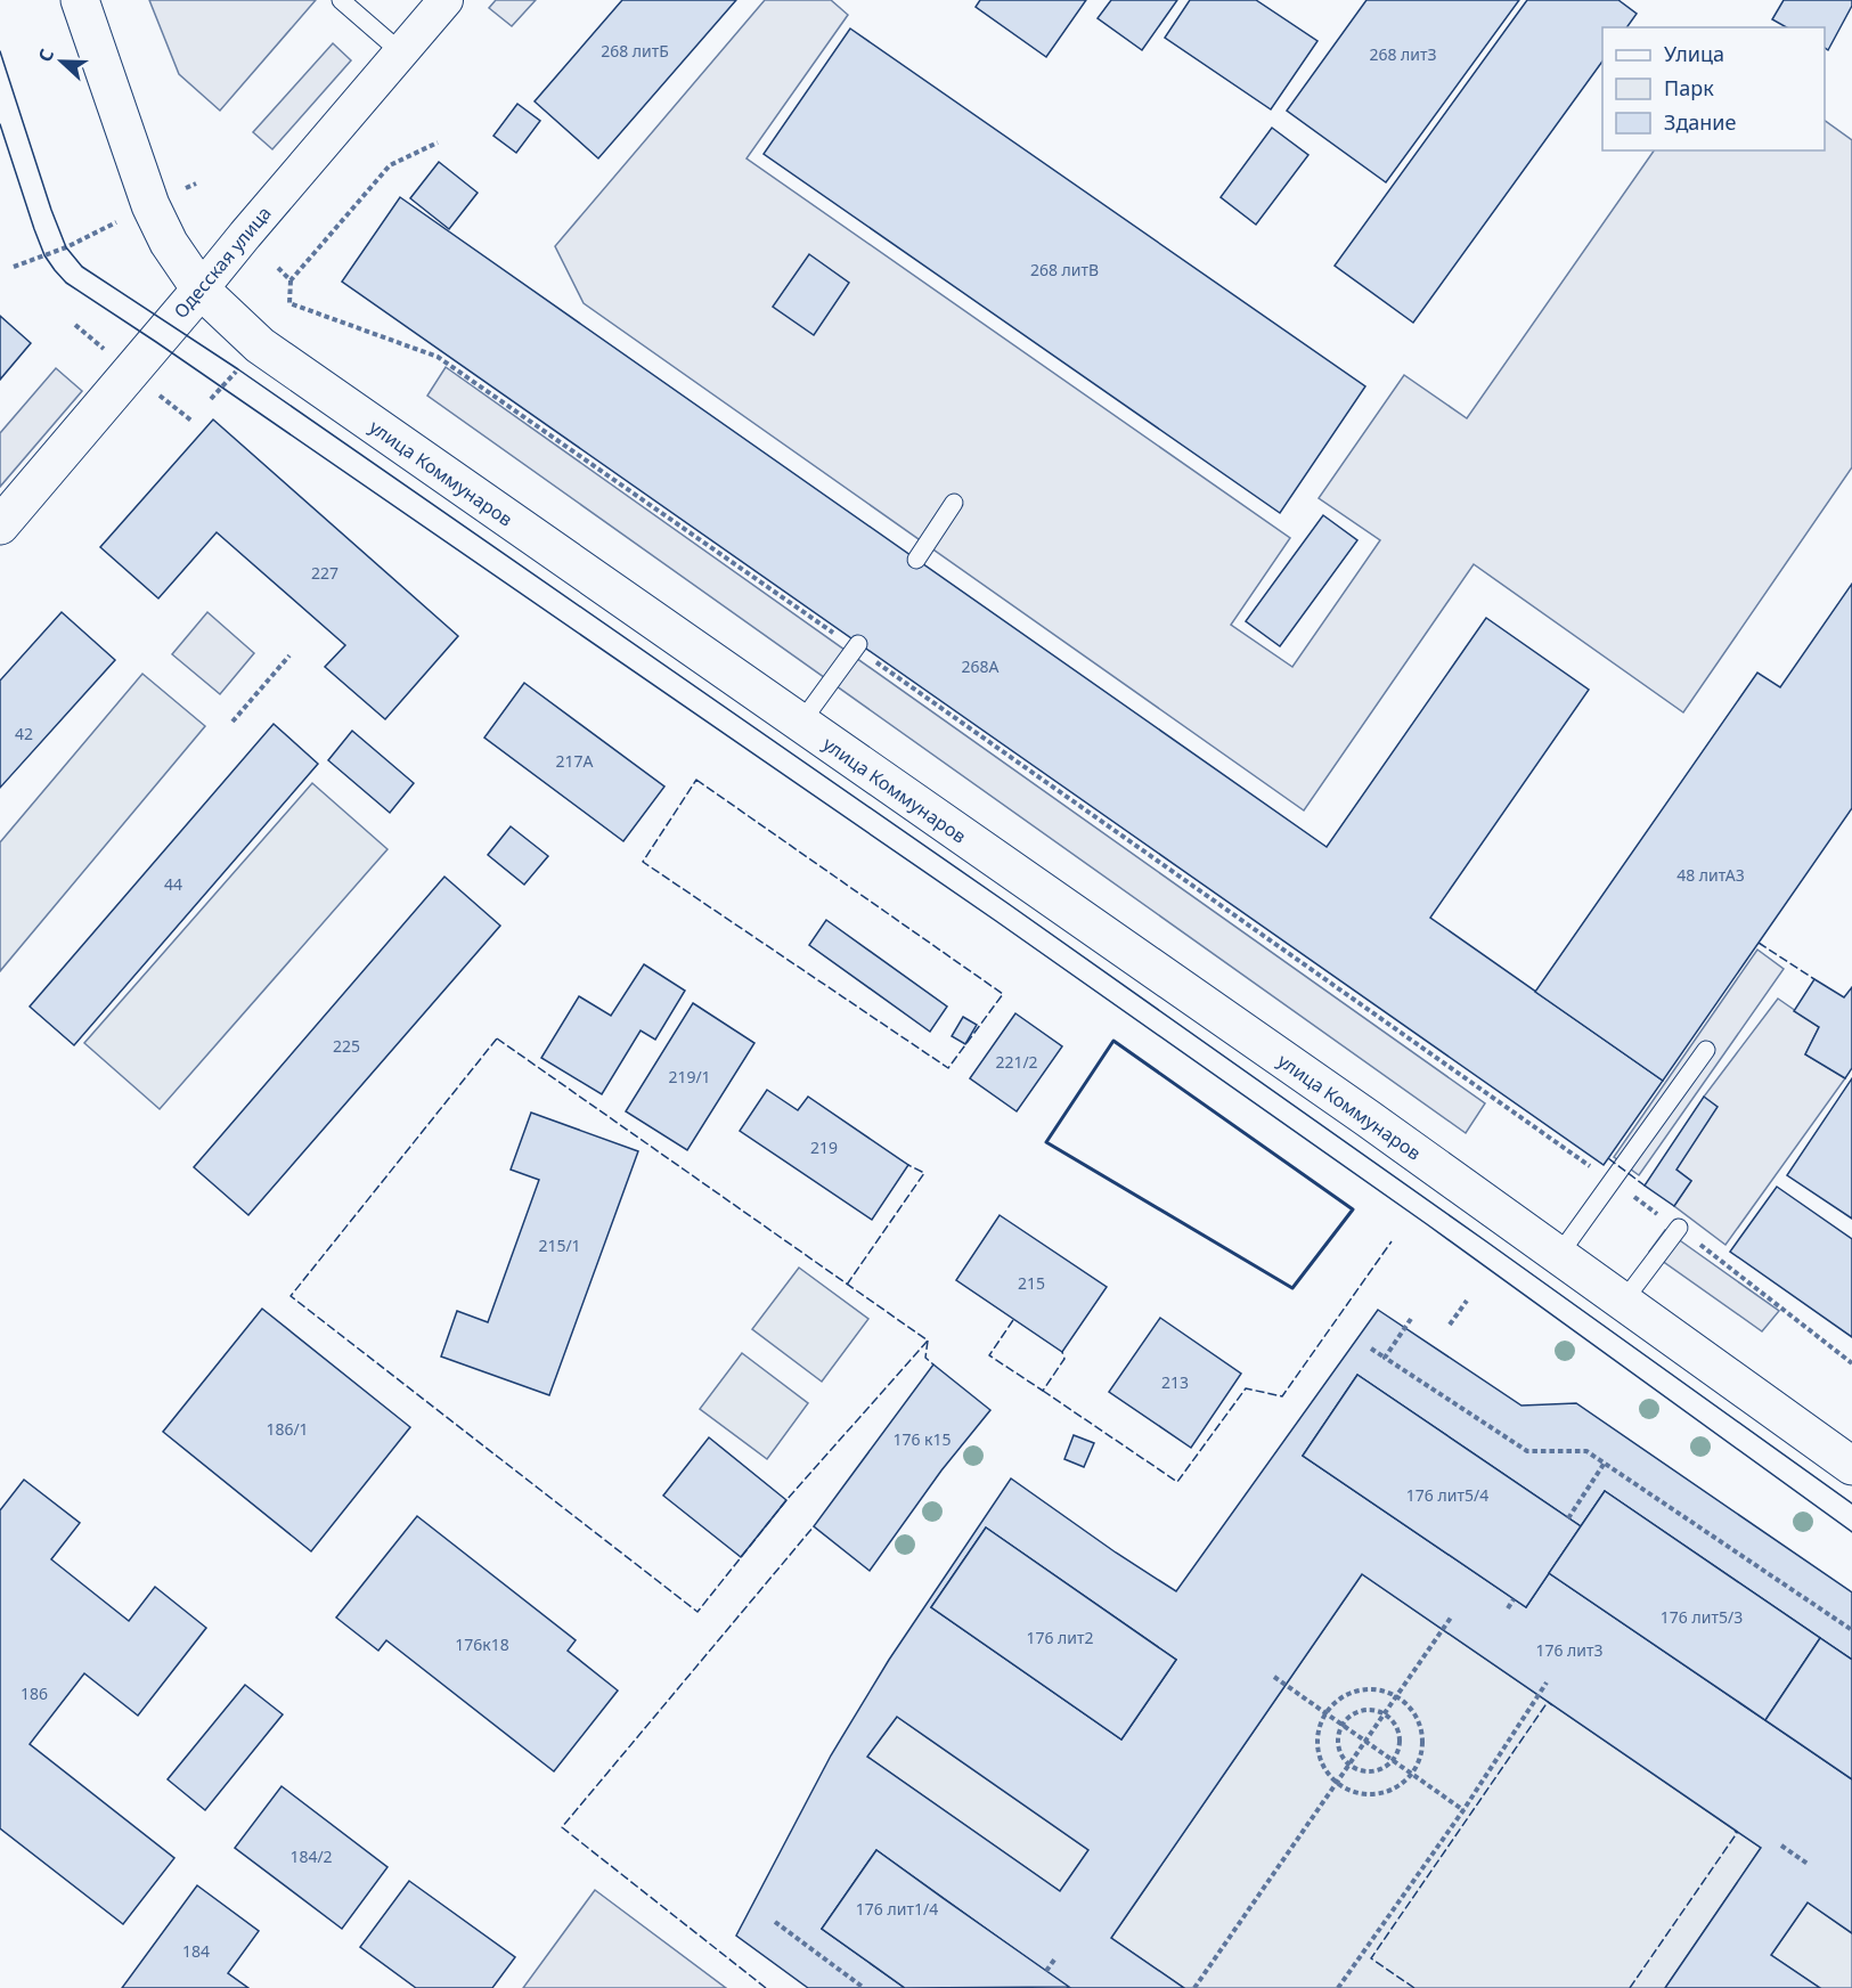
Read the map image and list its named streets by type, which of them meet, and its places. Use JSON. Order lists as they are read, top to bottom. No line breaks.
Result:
{"streets":{"main road":["Одесская улица","улица Коммунаров"]},"crossings":[["Одесская улица","улица Коммунаров"]],"house_numbers":["268 литБ","268 литЗ","268 литВ","227","268А","42","217А","48 литА3","44","225","221/2","219/1","219","215/1","215","213","186/1","176 к15","176 лит5/4","176 лит5/3","176 лит2","176к18","176 лит3","186","184/2","176 лит1/4","184"],"legend":["Улица","Парк","Здание"],"north":"left"}
